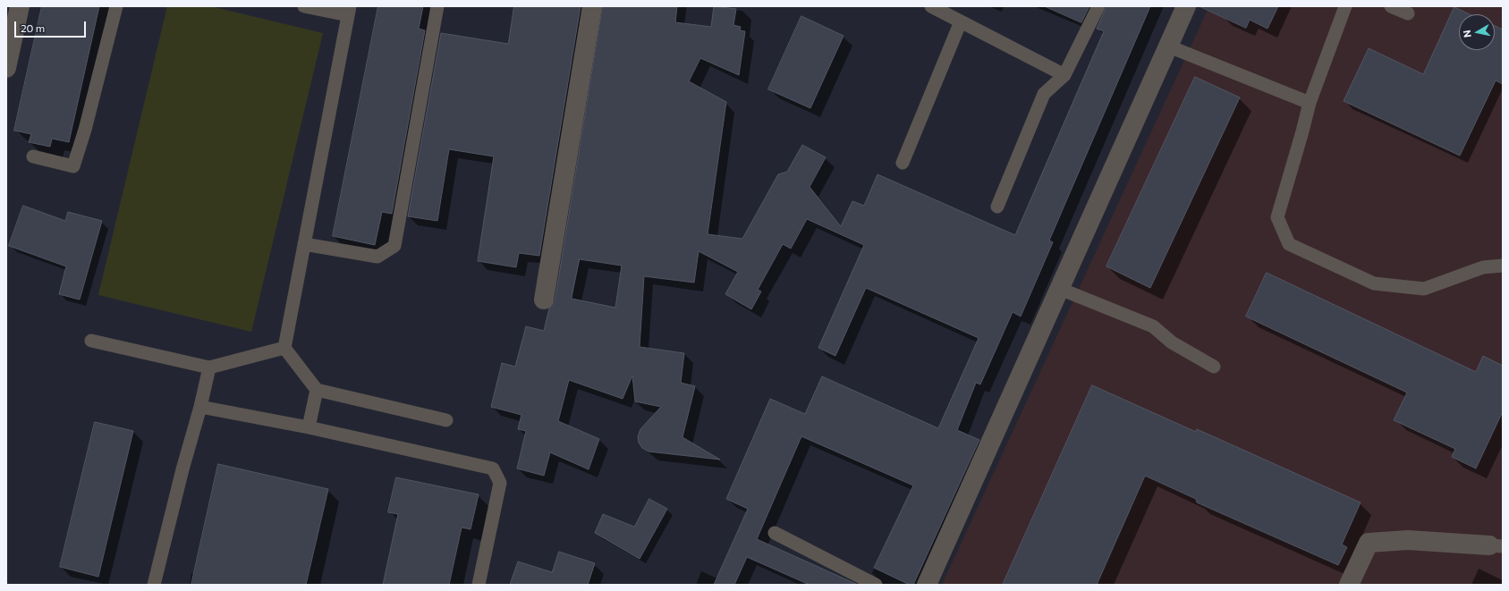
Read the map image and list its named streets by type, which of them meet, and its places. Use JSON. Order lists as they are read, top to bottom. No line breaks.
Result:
{"scale_bar":"20 m","north":"left"}
